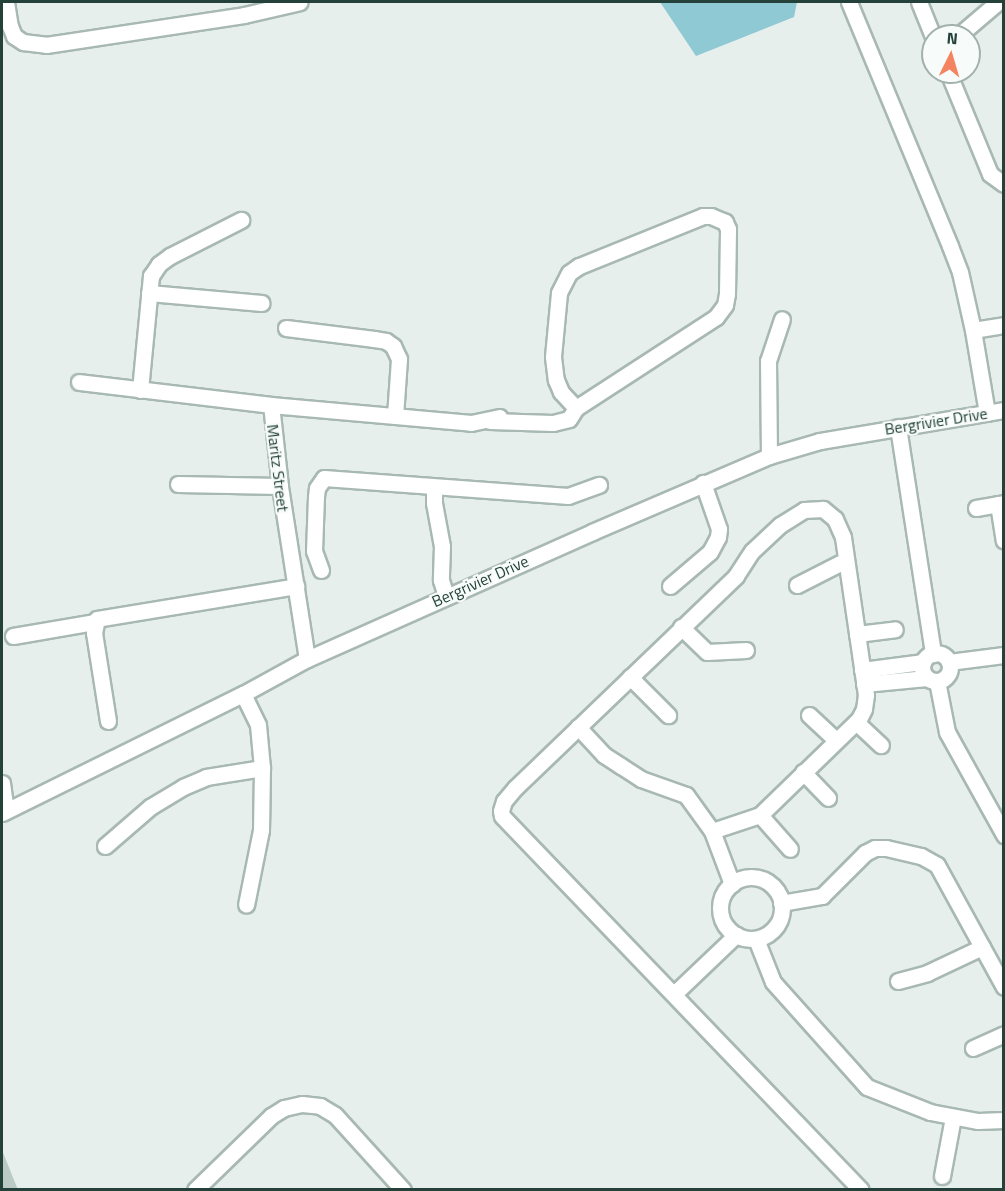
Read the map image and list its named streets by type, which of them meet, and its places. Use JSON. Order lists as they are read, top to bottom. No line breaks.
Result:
{"streets":{"street":["Bergrivier Drive","Maritz Street"]},"crossings":[["Bergrivier Drive","Maritz Street"]],"north":"top"}
